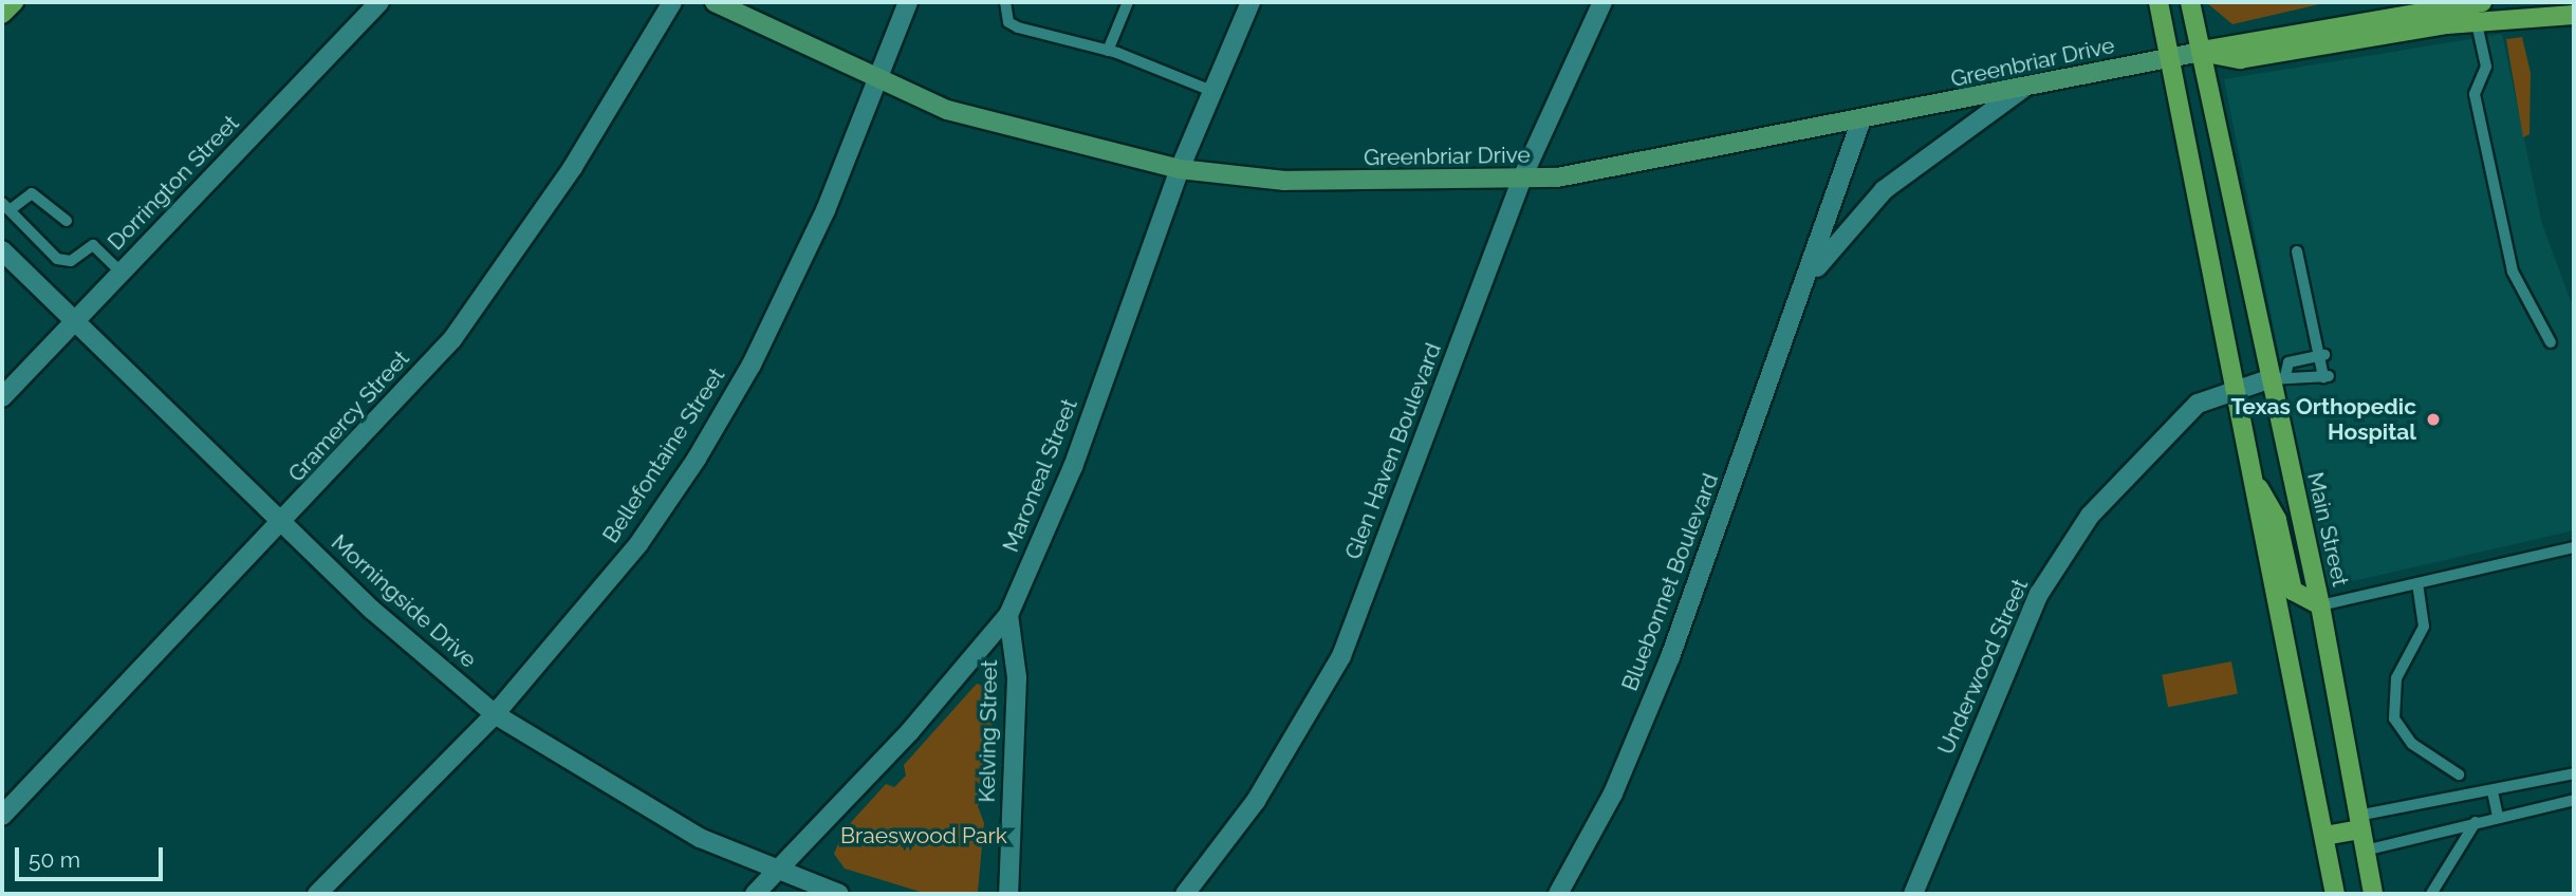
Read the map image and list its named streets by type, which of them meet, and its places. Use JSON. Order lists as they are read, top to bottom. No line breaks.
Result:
{"streets":{"main road":["Greenbriar Drive","Main Street"],"street":["Dorrington Street","Gramercy Street","Glen Haven Boulevard","Bellefontaine Street","Maroneal Street","Bluebonnet Boulevard","Morningside Drive","Underwood Street","Kelving Street"]},"crossings":[["Greenbriar Drive","Glen Haven Boulevard"],["Greenbriar Drive","Bellefontaine Street"],["Greenbriar Drive","Maroneal Street"],["Greenbriar Drive","Main Street"],["Greenbriar Drive","Bluebonnet Boulevard"],["Dorrington Street","Morningside Drive"],["Gramercy Street","Morningside Drive"],["Bellefontaine Street","Morningside Drive"],["Maroneal Street","Morningside Drive"],["Maroneal Street","Kelving Street"],["Main Street","Underwood Street"]],"parks":["Braeswood Park"],"places":["Texas Orthopedic Hospital"],"scale_bar":"50 m"}
